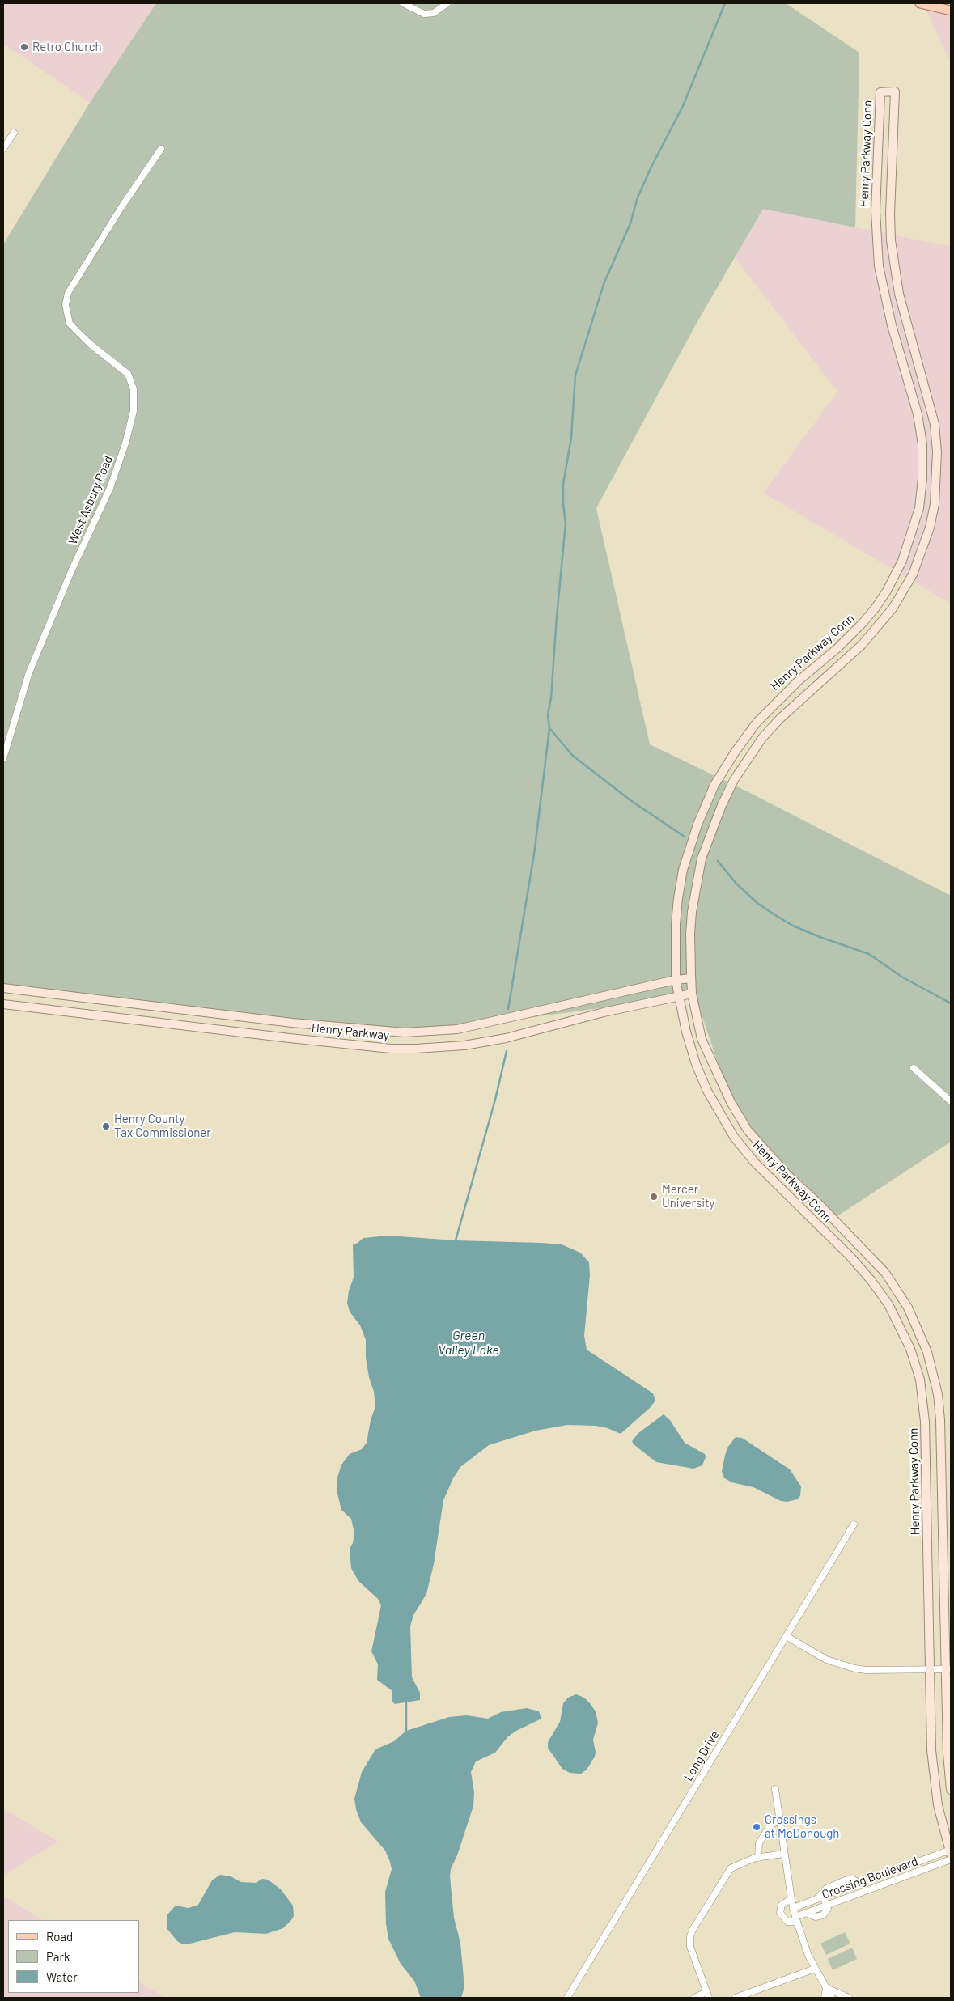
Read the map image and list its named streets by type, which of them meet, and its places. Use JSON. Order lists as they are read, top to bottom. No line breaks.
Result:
{"streets":{"street":["Henry Parkway Conn","West Asbury Road","Henry Parkway","Long Drive","Crossing Boulevard"]},"crossings":[["Henry Parkway Conn","Henry Parkway"],["Henry Parkway Conn","Crossing Boulevard"]],"water":["Green Valley Lake"],"places":["Retro Church","Henry County Tax Commissioner","Mercer University","Crossings at McDonough"],"legend":["Road","Park","Water"]}
